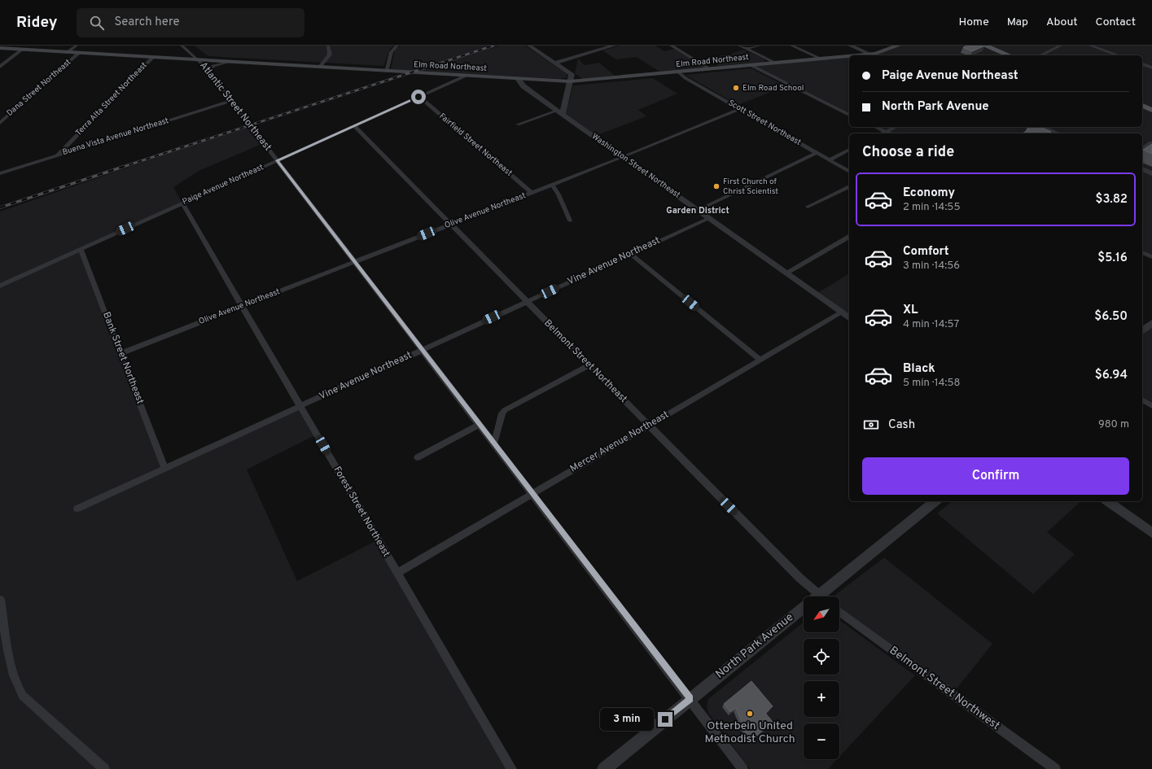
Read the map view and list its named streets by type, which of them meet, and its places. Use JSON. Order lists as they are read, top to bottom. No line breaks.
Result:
{"streets":{"main road":["Elm Road Northeast"],"street":["Dana Street Northeast","Terra Alta Street Northeast","Atlantic Street Northeast","Scott Street Northeast","Buena Vista Avenue Northeast","Fairfield Street Northeast","Washington Street Northeast","Paige Avenue Northeast","Olive Avenue Northeast","Vine Avenue Northeast","Bank Street Northeast","Belmont Street Northeast","Mercer Avenue Northeast","Forest Street Northeast","North Park Avenue","Belmont Street Northwest"]},"crossings":[["Elm Road Northeast","Dana Street Northeast"],["Elm Road Northeast","Terra Alta Street Northeast"],["Elm Road Northeast","Atlantic Street Northeast"],["Elm Road Northeast","Scott Street Northeast"],["Elm Road Northeast","Washington Street Northeast"],["Elm Road Northeast","Paige Avenue Northeast"],["Terra Alta Street Northeast","Buena Vista Avenue Northeast"],["Atlantic Street Northeast","Buena Vista Avenue Northeast"],["Atlantic Street Northeast","Paige Avenue Northeast"],["Atlantic Street Northeast","Olive Avenue Northeast"],["Atlantic Street Northeast","Vine Avenue Northeast"],["Atlantic Street Northeast","Mercer Avenue Northeast"],["Atlantic Street Northeast","North Park Avenue"],["Scott Street Northeast","Olive Avenue Northeast"],["Fairfield Street Northeast","Paige Avenue Northeast"],["Fairfield Street Northeast","Olive Avenue Northeast"],["Washington Street Northeast","Olive Avenue Northeast"],["Washington Street Northeast","Vine Avenue Northeast"],["Washington Street Northeast","Mercer Avenue Northeast"],["Paige Avenue Northeast","Bank Street Northeast"],["Paige Avenue Northeast","Belmont Street Northeast"],["Paige Avenue Northeast","Forest Street Northeast"],["Olive Avenue Northeast","Bank Street Northeast"],["Olive Avenue Northeast","Belmont Street Northeast"],["Olive Avenue Northeast","Forest Street Northeast"],["Vine Avenue Northeast","Bank Street Northeast"],["Vine Avenue Northeast","Belmont Street Northeast"],["Vine Avenue Northeast","Forest Street Northeast"],["Belmont Street Northeast","Mercer Avenue Northeast"],["Mercer Avenue Northeast","Forest Street Northeast"]],"districts":["Garden District"],"places":["Elm Road School","First Church of Christ Scientist","Otterbein United Methodist Church"],"north":"bottom left","page":{"header":"Ridey","search":"Search here","nav":["Home","Map","About","Contact"],"banner":["Paige Avenue Northeast","North Park Avenue"],"heading":"Choose a ride","list":[{"name":"Economy","note":"2 min · 14:55","value":"$3.82"},{"name":"Comfort","note":"3 min · 14:56","value":"$5.16"},{"name":"XL","note":"4 min · 14:57","value":"$6.50"},{"name":"Black","note":"5 min · 14:58","value":"$6.94"}],"pay":["Cash","980 m"],"buttons":"Confirm","map_buttons":["+","−"],"bubble":"3 min"}}
